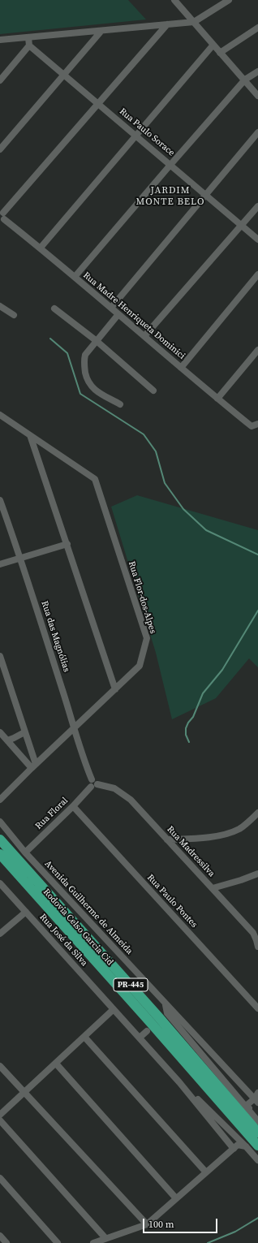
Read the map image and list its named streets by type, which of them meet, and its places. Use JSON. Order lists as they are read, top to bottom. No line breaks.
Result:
{"streets":{"highway":["Rodovia Celso Garcia Cid","PR-445"],"street":["Rua Paulo Sorace","Rua Madre Henriqueta Dominici","Rua Flor-dos-Alpes","Rua das Magnólias","Rua Floral","Rua Madressilva","Rua Paulo Pontes","Avenida Guilherme de Almeida","Rua José da Silva"]},"crossings":[["Rua Flor-dos-Alpes","Rua das Magnólias"],["Rua das Magnólias","Rua Floral"],["Rua das Magnólias","Rua Madressilva"],["Rua Floral","Rua Madressilva"],["Rua Floral","Rua Paulo Pontes"],["Rua Floral","Avenida Guilherme de Almeida"]],"districts":["JARDIM MONTE BELO"],"scale_bar":"100 m"}
